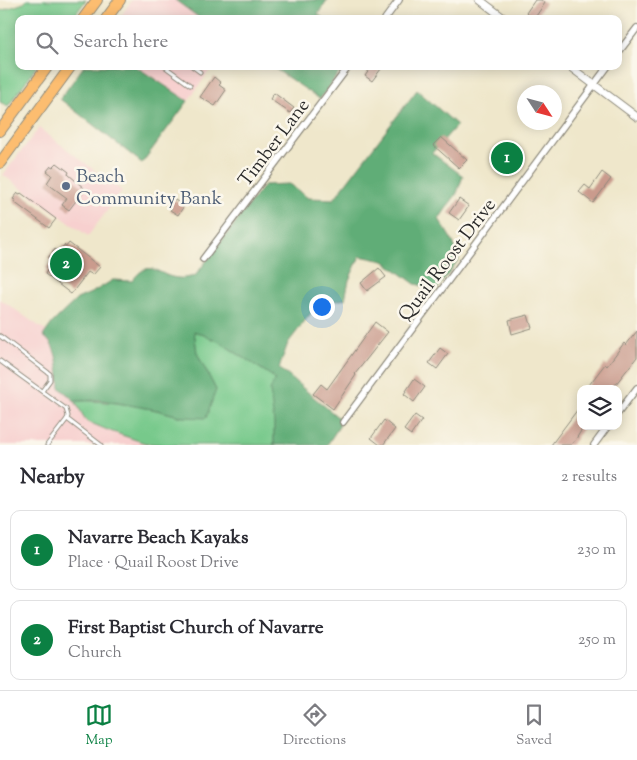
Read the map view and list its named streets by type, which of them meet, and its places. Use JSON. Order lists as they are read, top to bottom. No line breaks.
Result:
{"streets":{"street":["Timber Lane","Quail Roost Drive"]},"places":["Beach Community Bank"],"north":"bottom right","page":{"search":"Search here","pins":["1","2"],"heading":["Nearby","2 results"],"list":[{"mark":"1","name":"Navarre Beach Kayaks","note":"Place · Quail Roost Drive","value":"230 m"},{"mark":"2","name":"First Baptist Church of Navarre","note":"Church","value":"250 m"}],"nav":["Map","Directions","Saved"]}}
